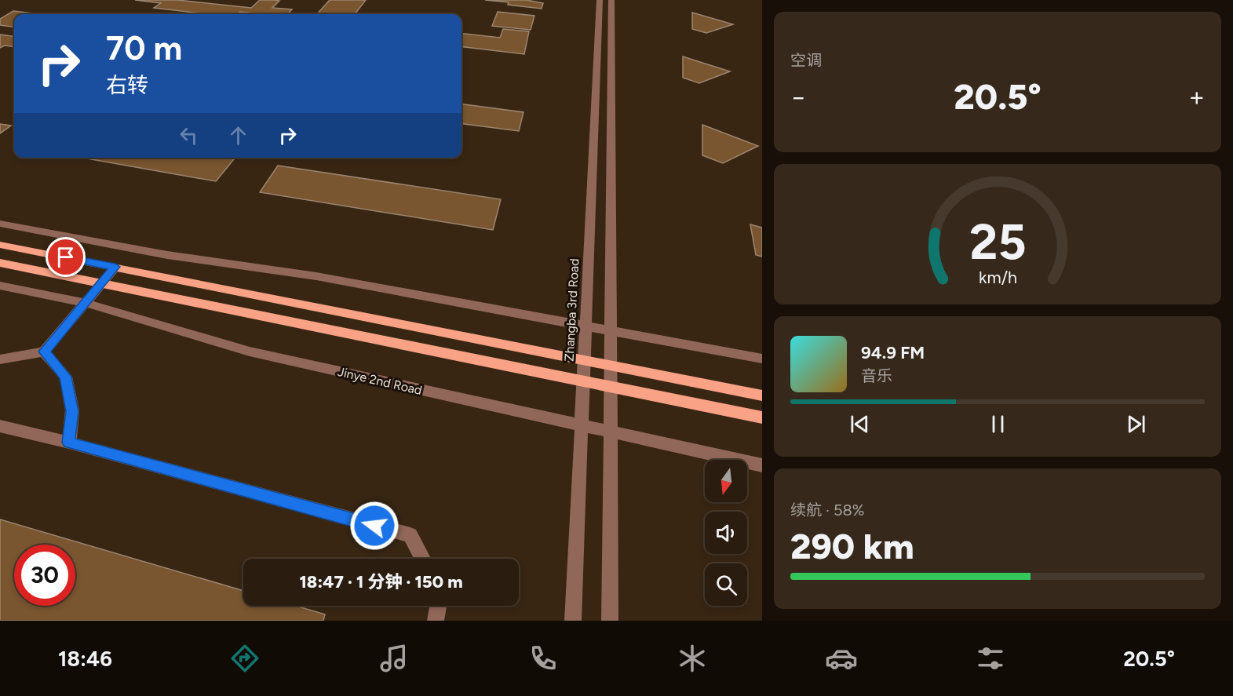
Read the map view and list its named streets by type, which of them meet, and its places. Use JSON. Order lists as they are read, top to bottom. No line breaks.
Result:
{"streets":{"street":["Zhangba 3rd Road","Jinye 2nd Road"]},"crossings":[["Zhangba 3rd Road","Jinye 2nd Road"]],"north":"bottom","page":{"tile":["空调",["续航 · 58%","290 km"]],"turn":["70 m","右转"],"heat":["−","20.5°","+"],"song":["94.9 FM","音乐"],"limit":"30","trip":"18:47 · 1 分钟 · 150 m","tabs":["18:46","20.5°"],"gauge":["25","km/h"]}}
